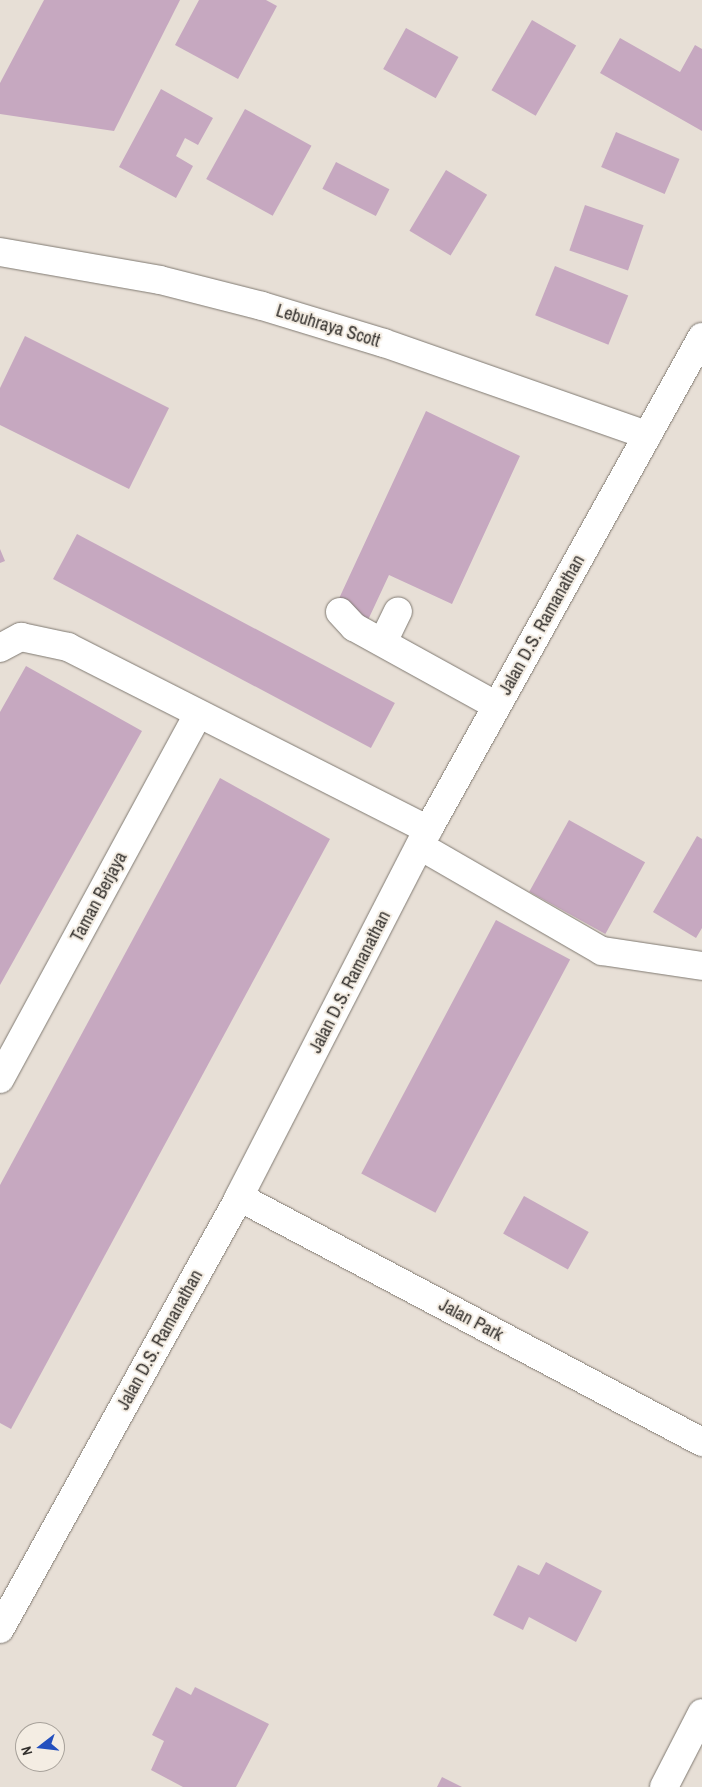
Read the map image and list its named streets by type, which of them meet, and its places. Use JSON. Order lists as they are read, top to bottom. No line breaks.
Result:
{"streets":{"street":["Lebuhraya Scott","Jalan D.S. Ramanathan","Taman Berjaya","Jalan Park"]},"crossings":[["Lebuhraya Scott","Jalan D.S. Ramanathan"],["Jalan D.S. Ramanathan","Jalan Park"]],"north":"left"}
